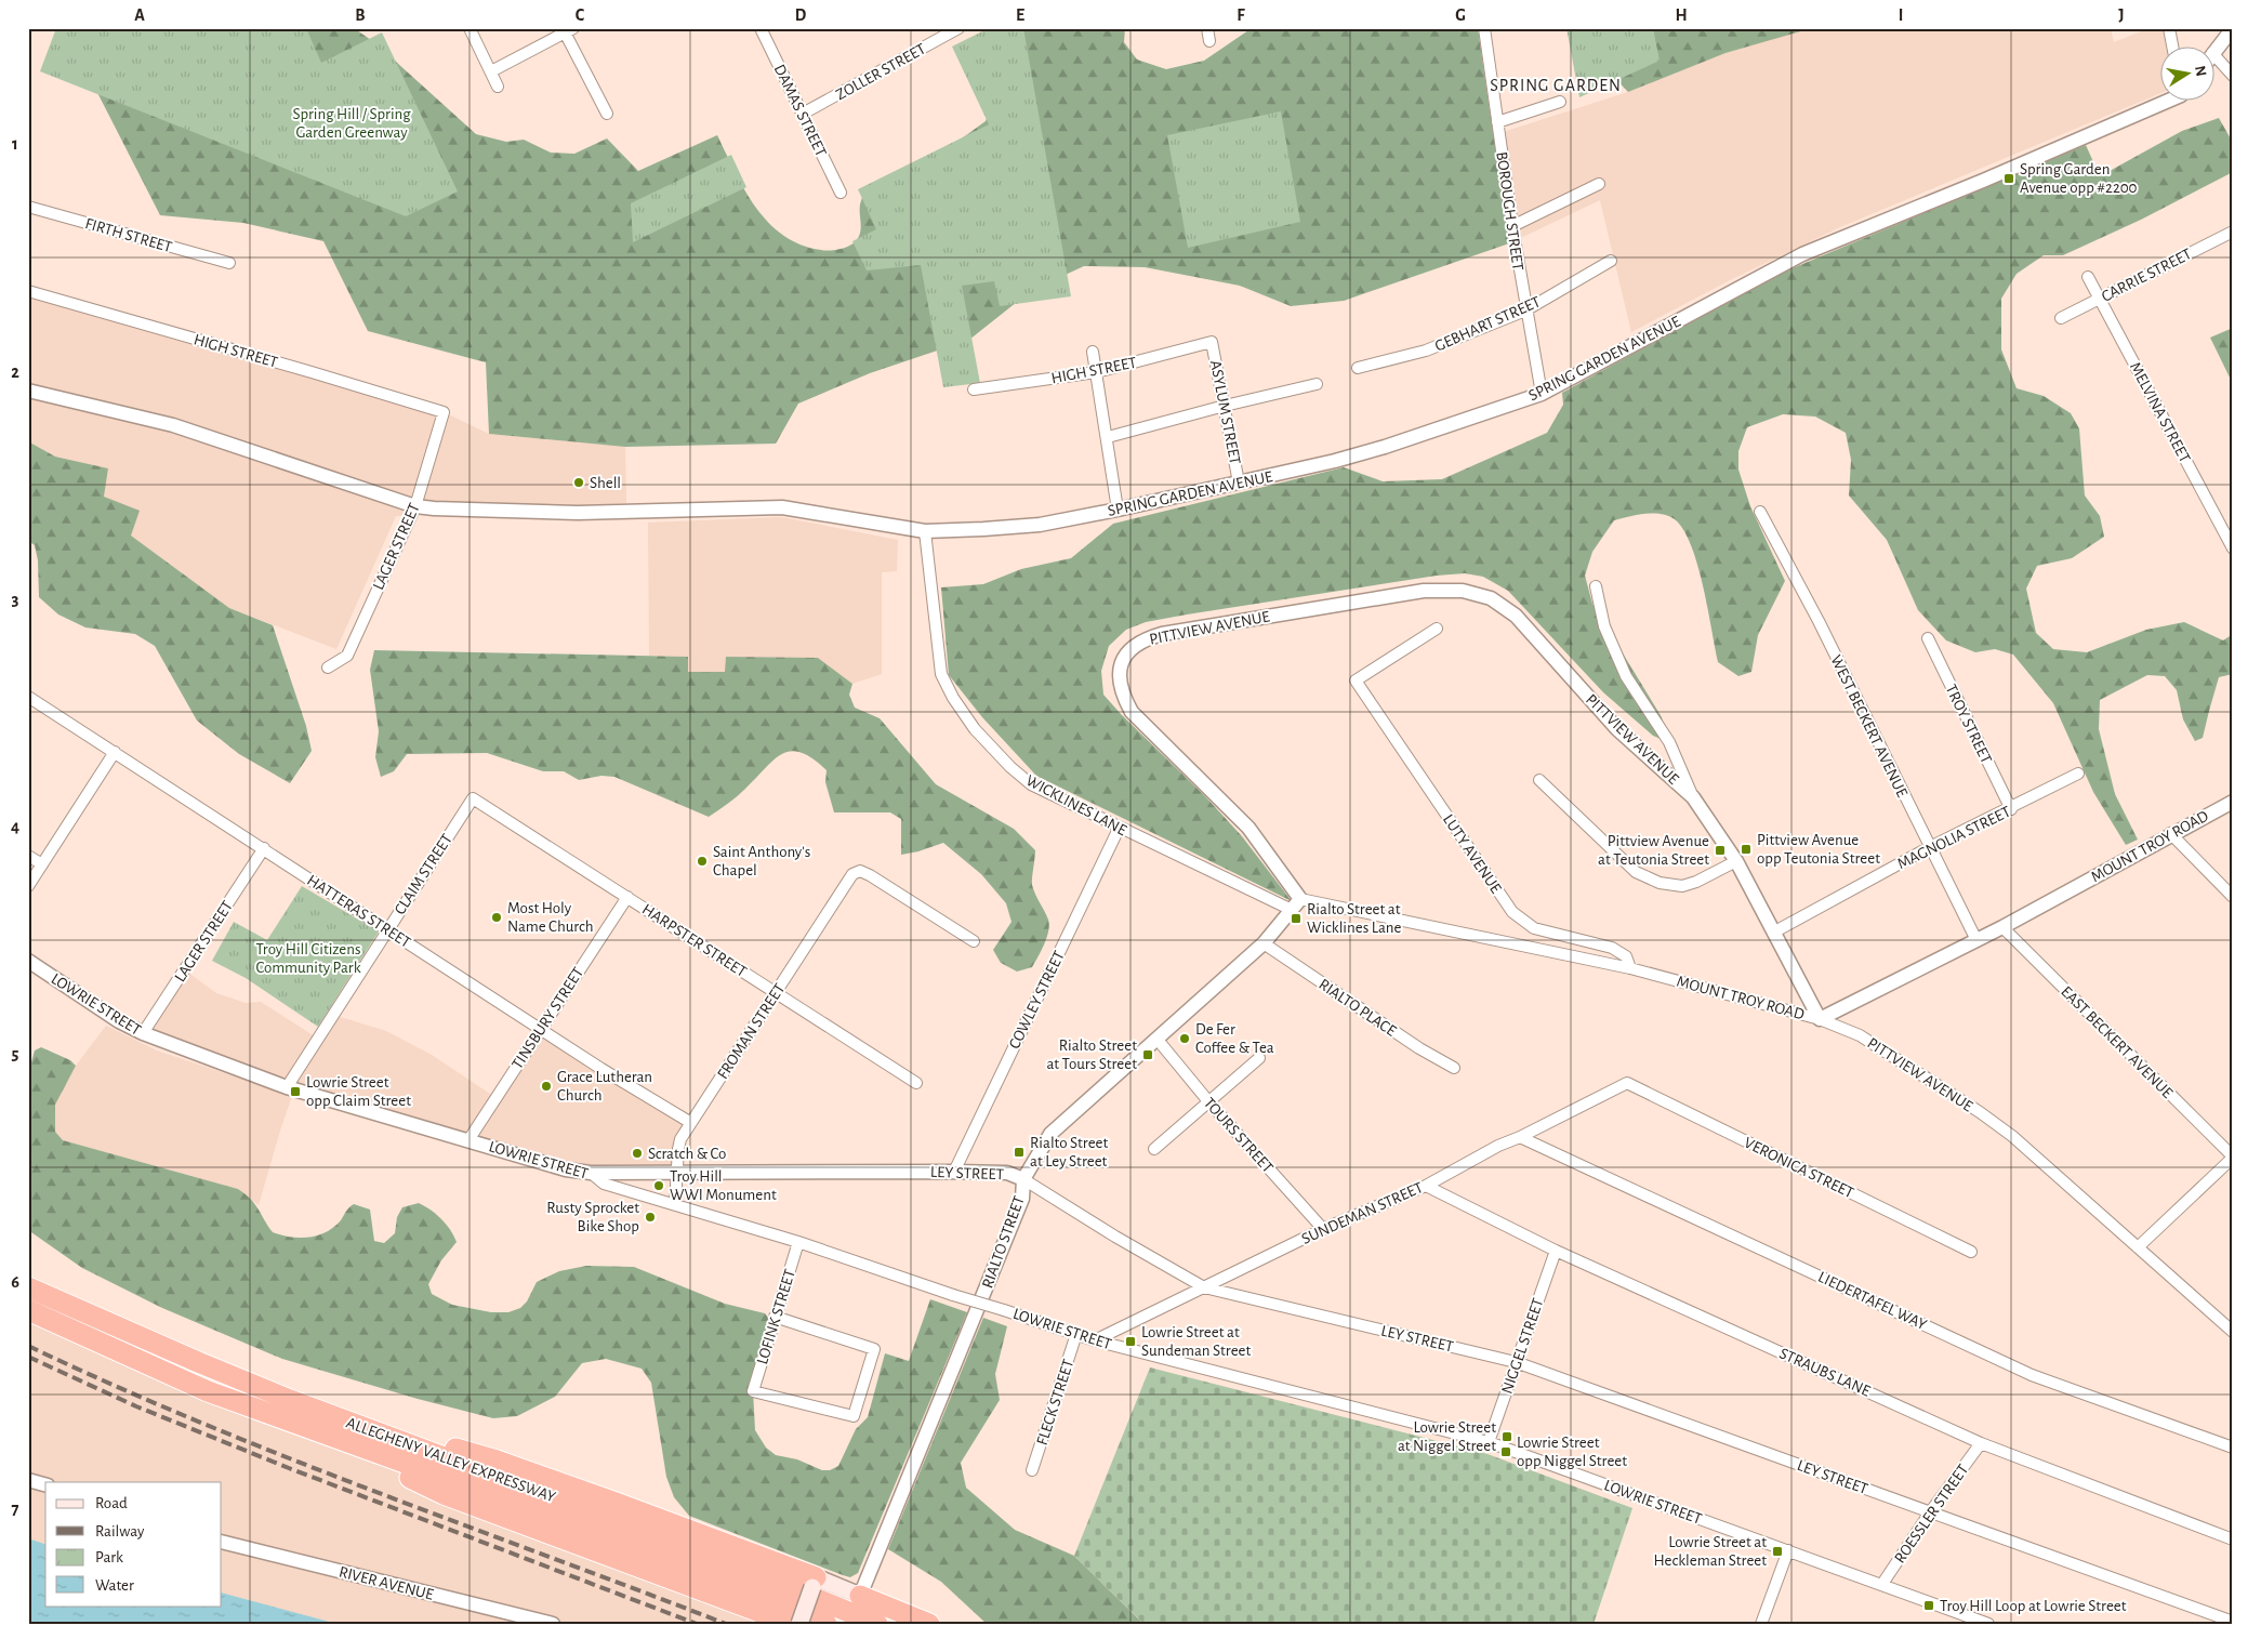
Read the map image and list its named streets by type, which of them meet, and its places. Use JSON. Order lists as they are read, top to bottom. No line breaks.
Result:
{"streets":{"highway":["ALLEGHENY VALLEY EXPRESSWAY"],"street":["ZOLLER STREET","DAMAS STREET","BOROUGH STREET","FIRTH STREET","CARRIE STREET","GEBHART STREET","HIGH STREET","SPRING GARDEN AVENUE","ASYLUM STREET","MELVINA STREET","LAGER STREET","PITTVIEW AVENUE","TROY STREET","WEST BECKERT AVENUE","WICKLINES LANE","MAGNOLIA STREET","MOUNT TROY ROAD","LUTY AVENUE","CLAIM STREET","HATTERAS STREET","HARPSTER STREET","COWLEY STREET","LOWRIE STREET","RIALTO PLACE","TINSBURY STREET","FROMAN STREET","EAST BECKERT AVENUE","TOURS STREET","VERONICA STREET","LEY STREET","SUNDEMAN STREET","RIALTO STREET","LIEDERTAFEL WAY","LOFINK STREET","NIGGEL STREET","STRAUBS LANE","FLECK STREET","ROESSLER STREET","RIVER AVENUE"]},"crossings":[["ZOLLER STREET","DAMAS STREET"],["BOROUGH STREET","GEBHART STREET"],["BOROUGH STREET","SPRING GARDEN AVENUE"],["CARRIE STREET","MELVINA STREET"],["HIGH STREET","ASYLUM STREET"],["HIGH STREET","LAGER STREET"],["SPRING GARDEN AVENUE","ASYLUM STREET"],["SPRING GARDEN AVENUE","LAGER STREET"],["SPRING GARDEN AVENUE","WICKLINES LANE"],["LAGER STREET","HATTERAS STREET"],["LAGER STREET","LOWRIE STREET"],["PITTVIEW AVENUE","WICKLINES LANE"],["PITTVIEW AVENUE","MAGNOLIA STREET"],["PITTVIEW AVENUE","MOUNT TROY ROAD"],["PITTVIEW AVENUE","RIALTO STREET"],["TROY STREET","MAGNOLIA STREET"],["WEST BECKERT AVENUE","MAGNOLIA STREET"],["WEST BECKERT AVENUE","MOUNT TROY ROAD"],["WICKLINES LANE","MOUNT TROY ROAD"],["WICKLINES LANE","COWLEY STREET"],["WICKLINES LANE","RIALTO STREET"],["MOUNT TROY ROAD","LUTY AVENUE"],["MOUNT TROY ROAD","EAST BECKERT AVENUE"],["MOUNT TROY ROAD","RIALTO STREET"],["CLAIM STREET","HATTERAS STREET"],["CLAIM STREET","HARPSTER STREET"],["CLAIM STREET","LOWRIE STREET"],["HATTERAS STREET","TINSBURY STREET"],["HATTERAS STREET","FROMAN STREET"],["HARPSTER STREET","TINSBURY STREET"],["HARPSTER STREET","FROMAN STREET"],["COWLEY STREET","LEY STREET"],["LOWRIE STREET","TINSBURY STREET"],["LOWRIE STREET","FROMAN STREET"],["LOWRIE STREET","LEY STREET"],["LOWRIE STREET","SUNDEMAN STREET"],["LOWRIE STREET","LOFINK STREET"],["LOWRIE STREET","NIGGEL STREET"],["LOWRIE STREET","FLECK STREET"],["LOWRIE STREET","ROESSLER STREET"],["RIALTO PLACE","RIALTO STREET"],["FROMAN STREET","LEY STREET"],["TOURS STREET","SUNDEMAN STREET"],["TOURS STREET","RIALTO STREET"],["VERONICA STREET","SUNDEMAN STREET"],["LEY STREET","SUNDEMAN STREET"],["LEY STREET","RIALTO STREET"],["LEY STREET","NIGGEL STREET"],["LEY STREET","ROESSLER STREET"],["SUNDEMAN STREET","LIEDERTAFEL WAY"],["SUNDEMAN STREET","STRAUBS LANE"],["NIGGEL STREET","STRAUBS LANE"],["STRAUBS LANE","ROESSLER STREET"]],"districts":["SPRING GARDEN"],"parks":["Spring Hill / Spring Garden Greenway","Troy Hill Citizens Community Park"],"places":{"transit":["Spring Garden Avenue opp #2200","Pittview Avenue opp Teutonia Street","Pittview Avenue at Teutonia Street","Rialto Street at Wicklines Lane","Rialto Street at Tours Street","Lowrie Street opp Claim Street","Rialto Street at Ley Street","Lowrie Street at Sundeman Street","Lowrie Street at Niggel Street","Lowrie Street opp Niggel Street","Lowrie Street at Heckleman Street","Troy Hill Loop at Lowrie Street"],"other":["Shell","Saint Anthony's Chapel","Most Holy Name Church","De Fer Coffee & Tea","Grace Lutheran Church","Scratch & Co","Troy Hill WWI Monument","Rusty Sprocket Bike Shop"]},"legend":["Road","Railway","Park","Water"],"north":"right","grid":{"columns":["A","B","C","D","E","F","G","H","I","J"],"rows":["1","2","3","4","5","6","7"]}}
